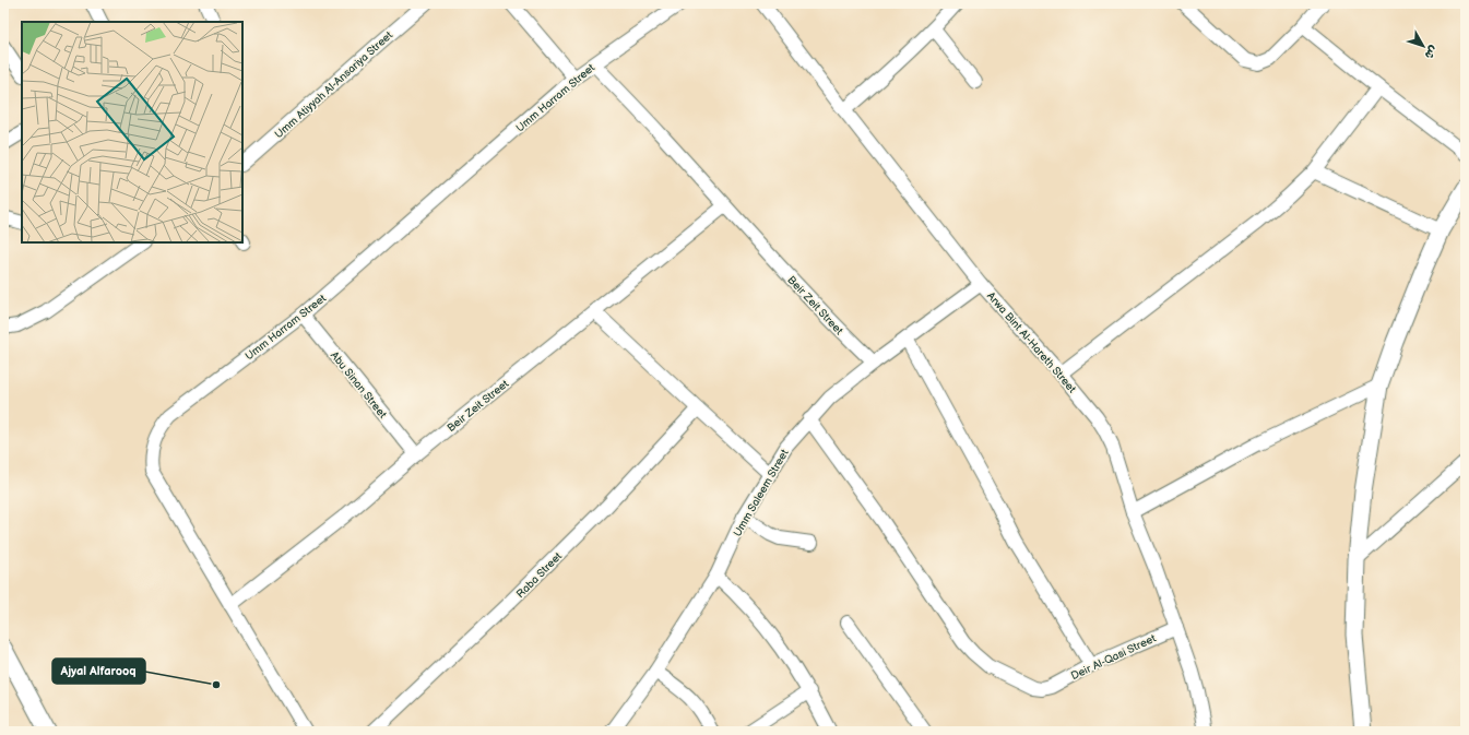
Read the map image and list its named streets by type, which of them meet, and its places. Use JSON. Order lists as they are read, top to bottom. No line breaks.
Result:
{"streets":{"street":["Umm Atiyyah Al-Ansariya Street","Umm Harram Street","Beir Zeit Street","Arwa Bint Al-Hareth Street","Abu Sinan Street","Umm Saleem Street","Raba Street","Deir Al-Qasi Street"]},"crossings":[["Umm Harram Street","Beir Zeit Street"],["Umm Harram Street","Abu Sinan Street"],["Beir Zeit Street","Abu Sinan Street"],["Beir Zeit Street","Umm Saleem Street"],["Arwa Bint Al-Hareth Street","Umm Saleem Street"],["Arwa Bint Al-Hareth Street","Deir Al-Qasi Street"],["Umm Saleem Street","Deir Al-Qasi Street"]],"places":["Ajyal Alfarooq"],"north":"bottom right"}
